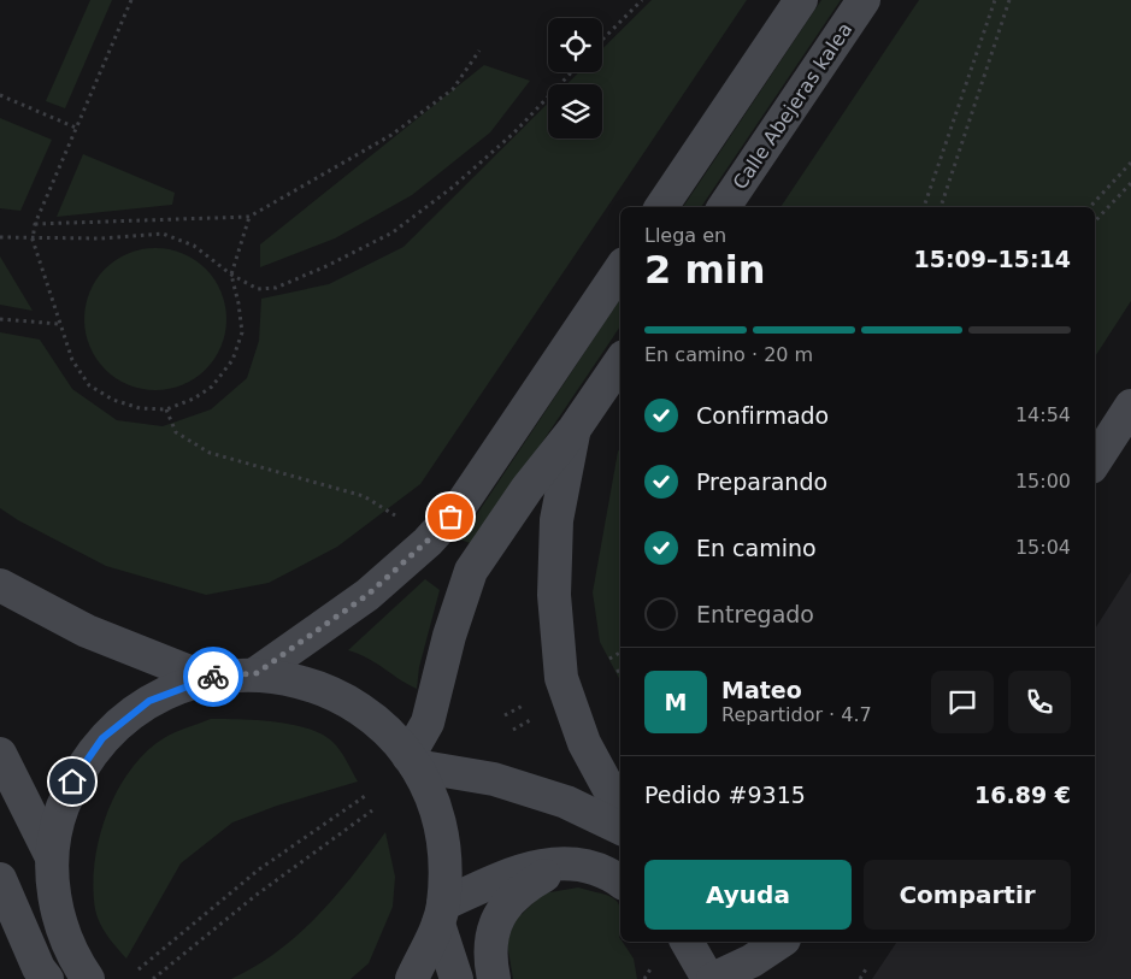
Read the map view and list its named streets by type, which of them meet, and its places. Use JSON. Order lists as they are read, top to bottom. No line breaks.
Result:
{"streets":{"street":["Calle Abejeras kalea"]},"page":{"heading":["2 min","Llega en","15:09–15:14"],"panel":["Mateo","Repartidor · 4.7","Pedido #9315","16.89 €"],"bar":"En camino · 20 m","list":[["Confirmado","14:54"],["Preparando","15:00"],["En camino","15:04"],"Entregado"],"round":"M","buttons":["Ayuda","Compartir"]}}
